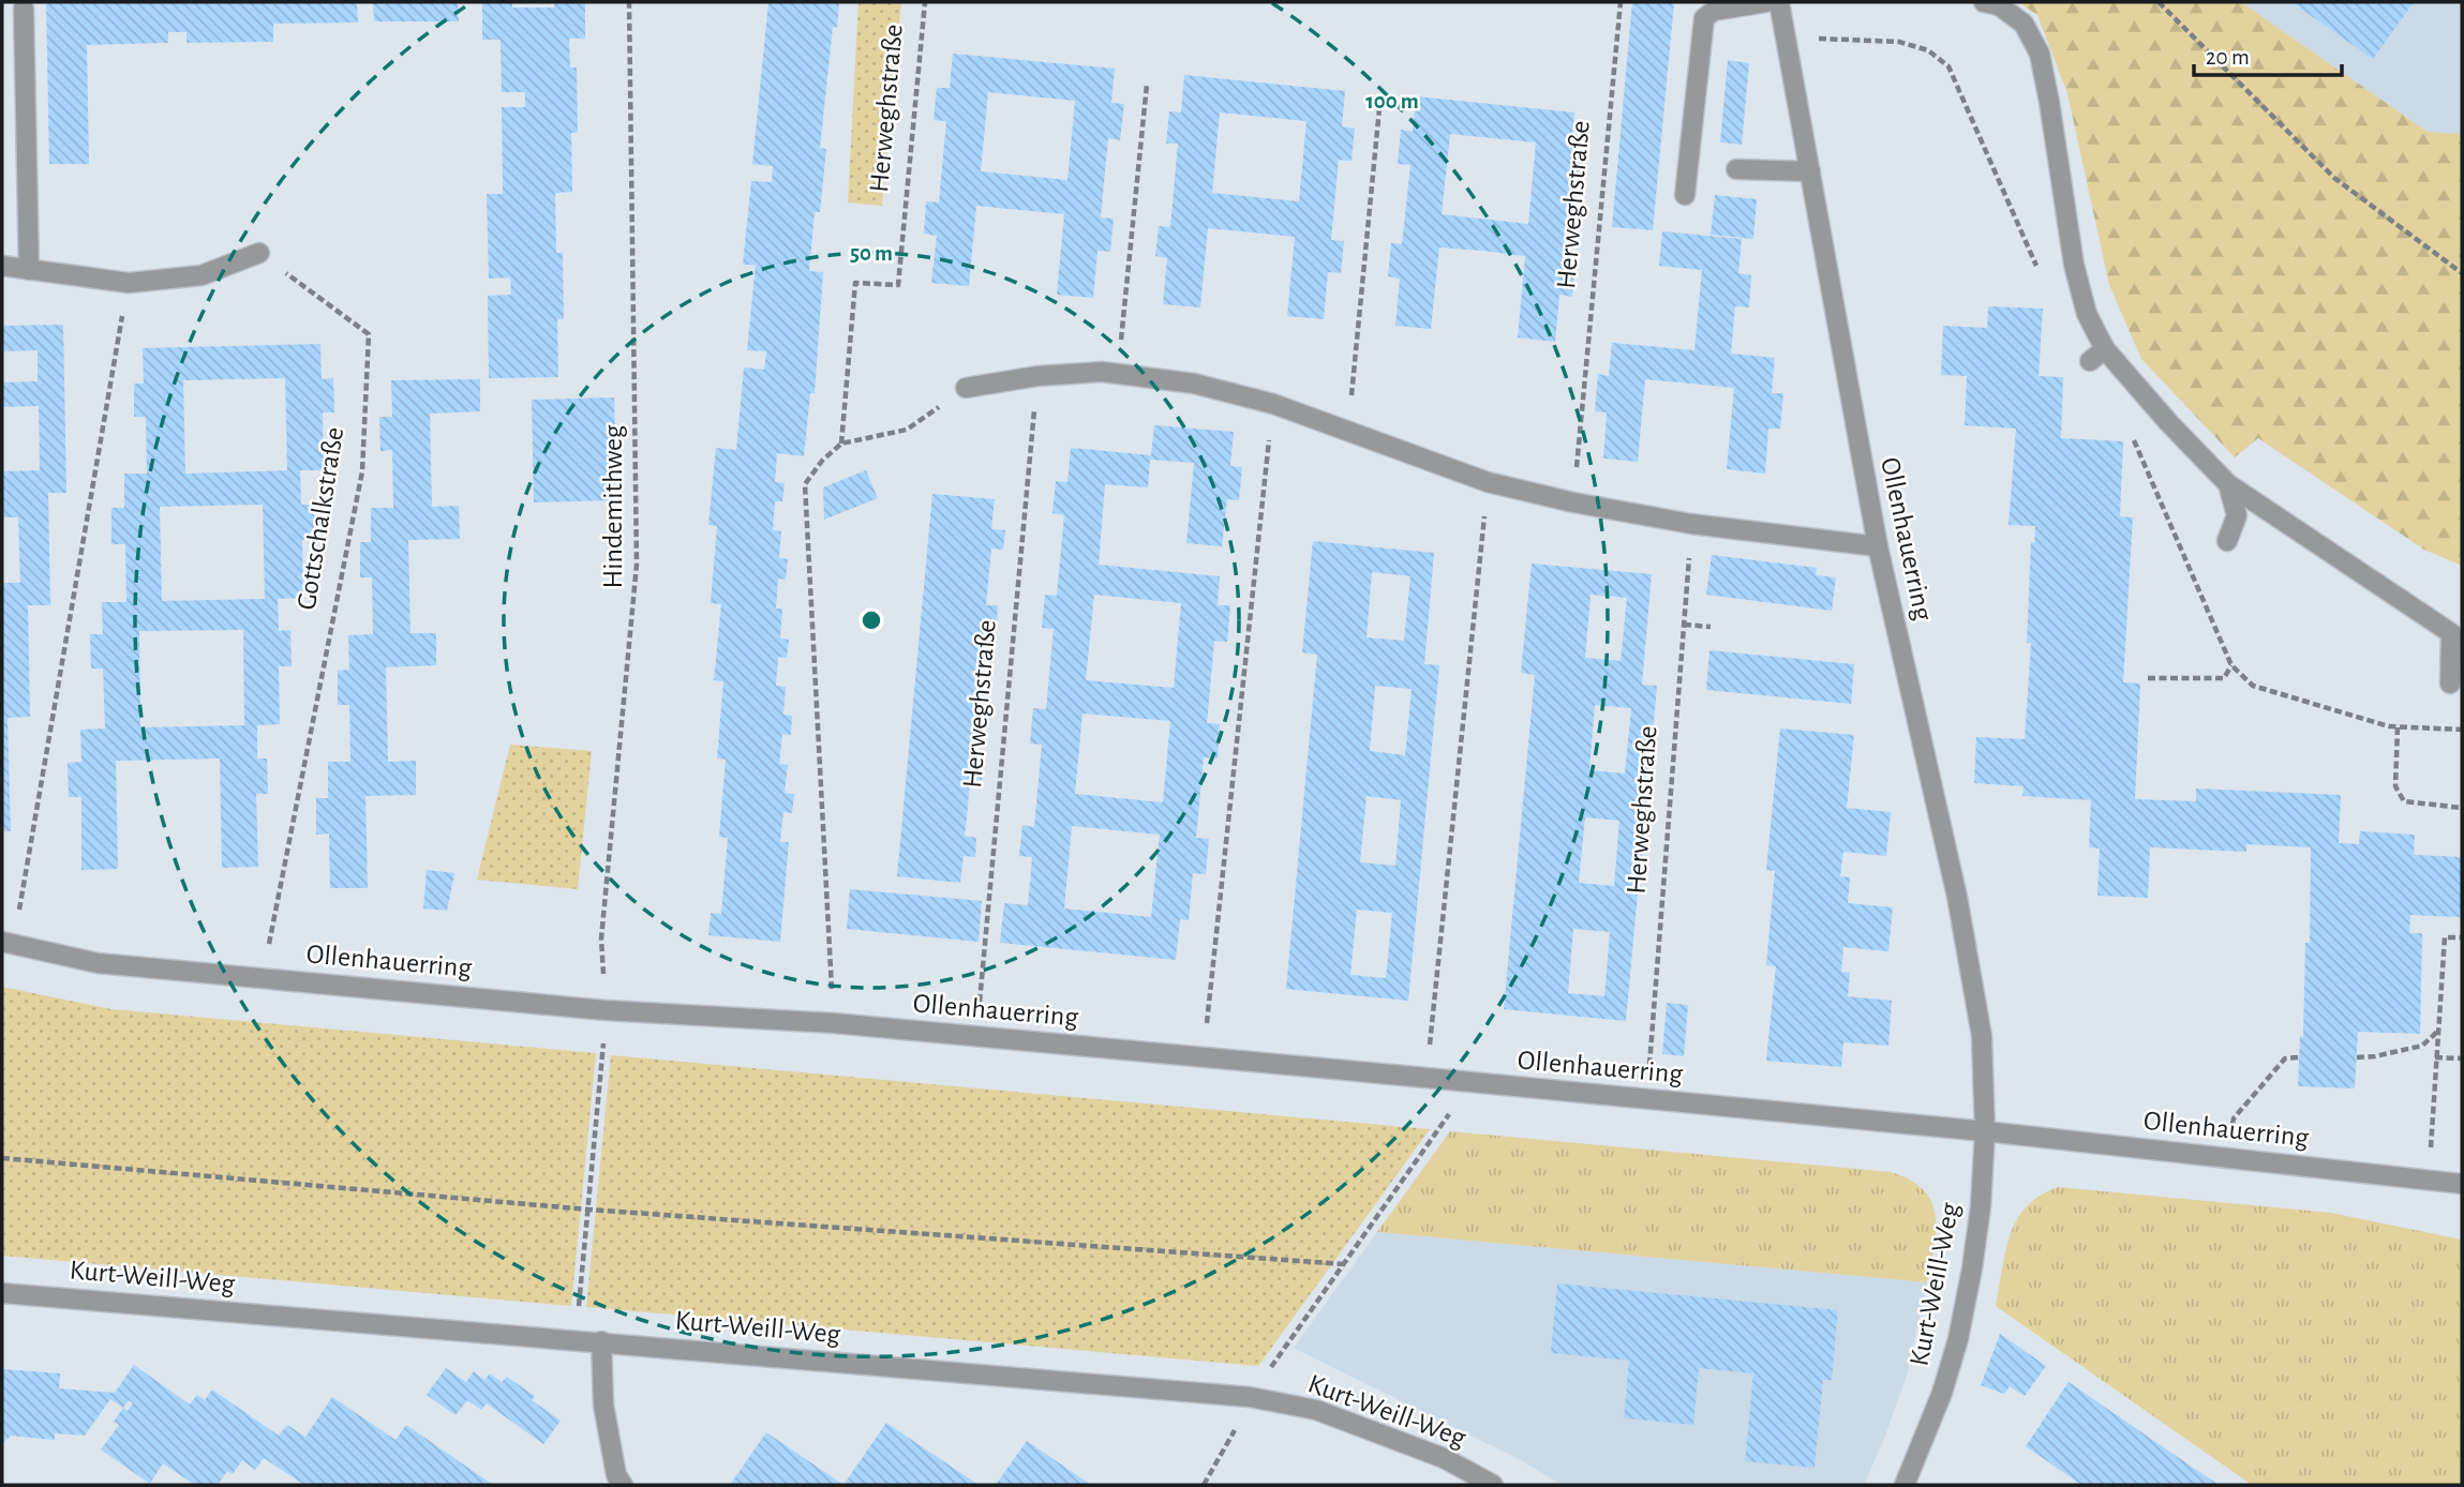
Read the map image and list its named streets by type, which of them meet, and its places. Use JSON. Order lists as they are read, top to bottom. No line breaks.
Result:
{"streets":{"street":["Ollenhauerring","Kurt-Weill-Weg"],"path":["Herweghstraße","Hindemithweg","Gottschalkstraße"]},"crossings":[["Herweghstraße","Ollenhauerring"],["Hindemithweg","Ollenhauerring"],["Hindemithweg","Kurt-Weill-Weg"],["Gottschalkstraße","Ollenhauerring"],["Ollenhauerring","Kurt-Weill-Weg"]],"scale_bar":"20 m","rings":["100 m","50 m"]}
